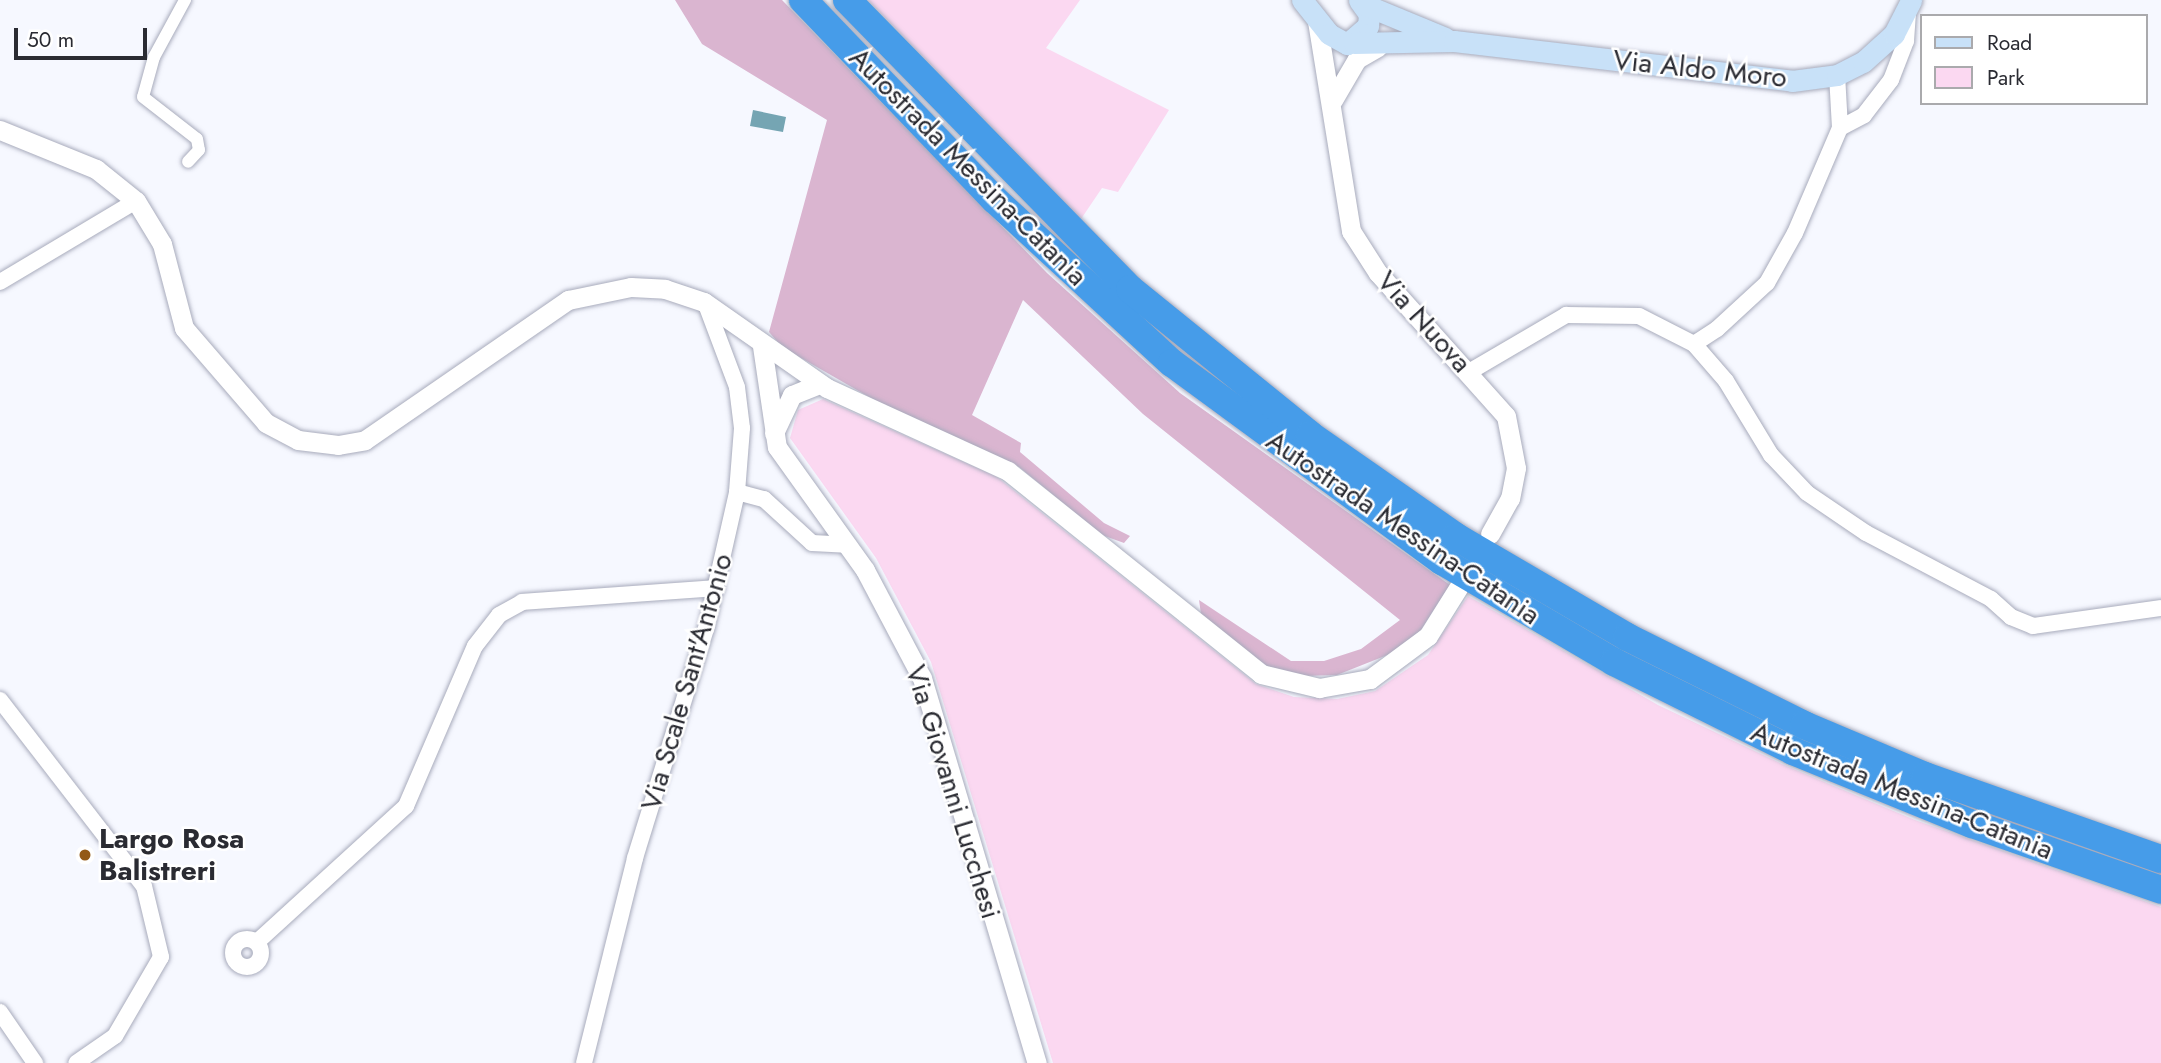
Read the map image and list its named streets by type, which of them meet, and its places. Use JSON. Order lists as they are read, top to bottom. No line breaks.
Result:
{"streets":{"highway":["Autostrada Messina-Catania"],"main road":["Via Aldo Moro"],"street":["Via Nuova","Via Scale Sant'Antonio","Via Giovanni Lucchesi"]},"places":["Largo Rosa Balistreri"],"legend":["Road","Park"],"scale_bar":"50 m"}
